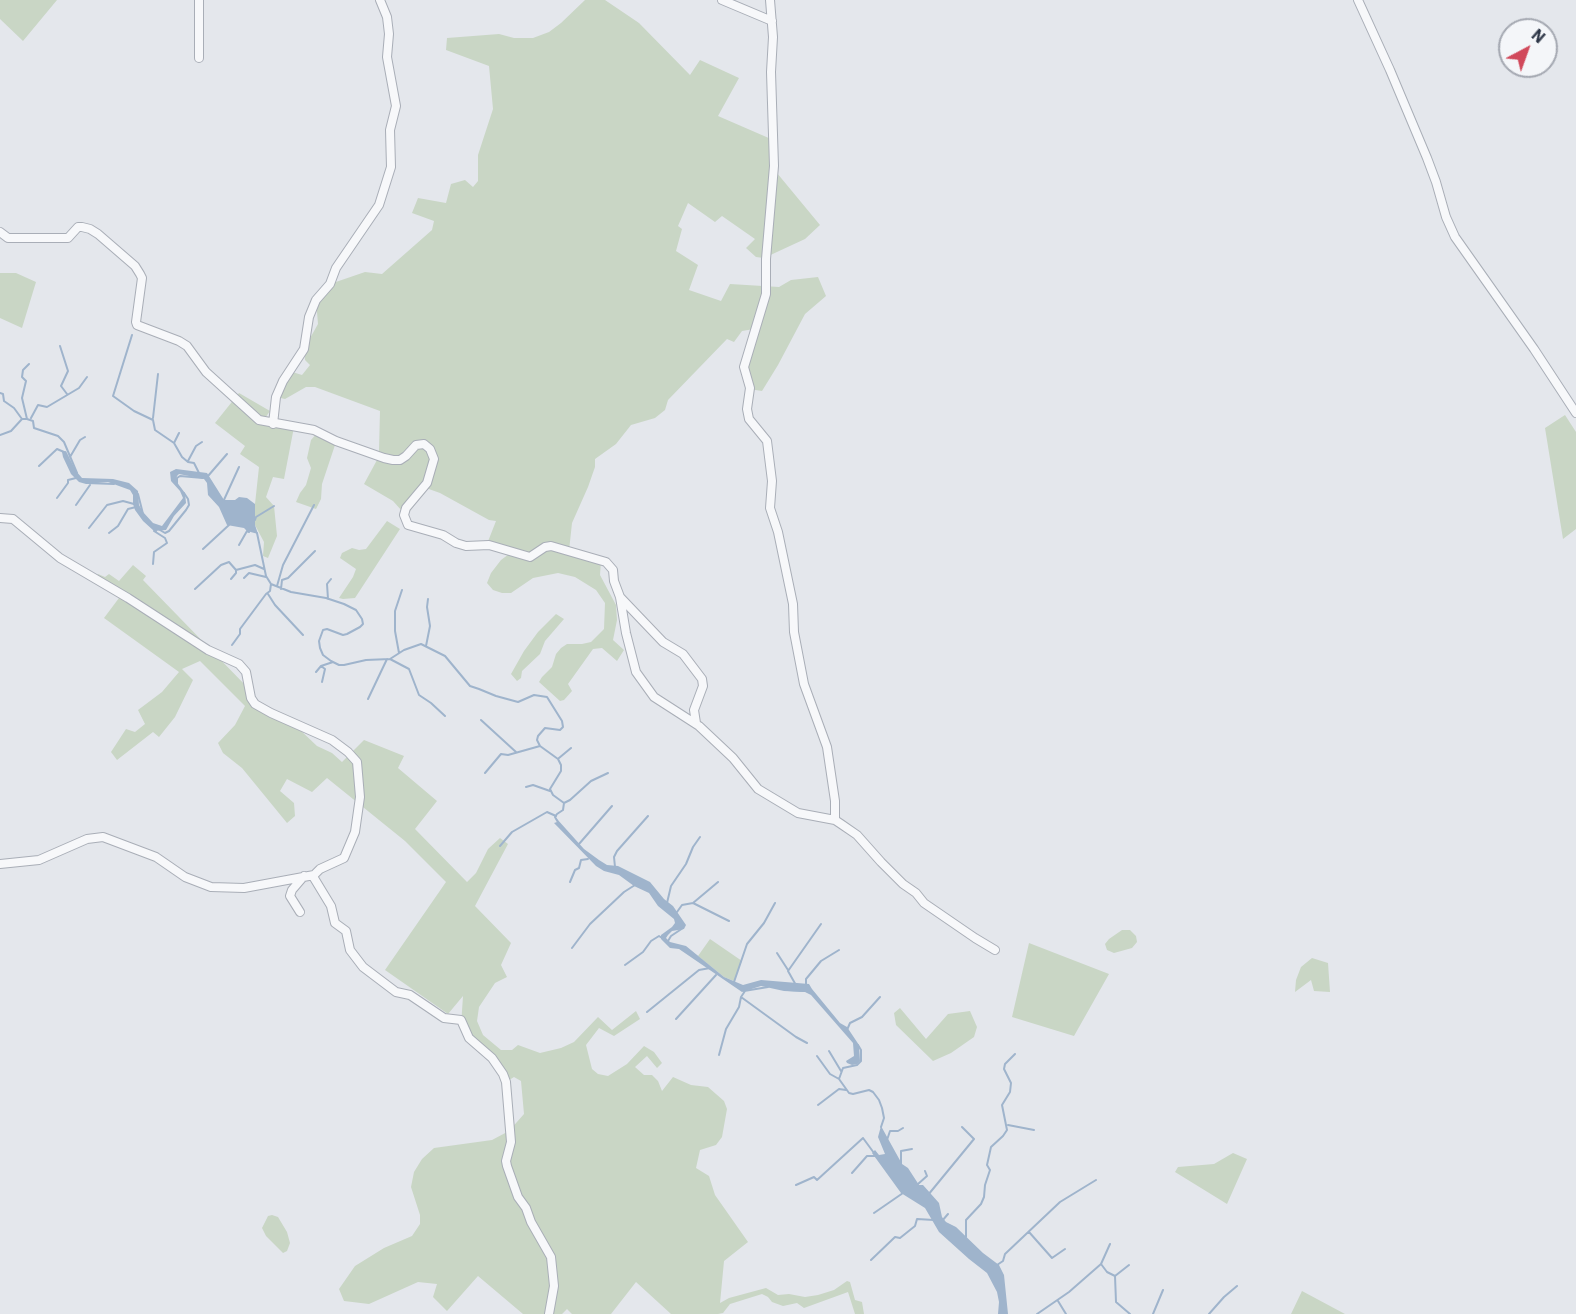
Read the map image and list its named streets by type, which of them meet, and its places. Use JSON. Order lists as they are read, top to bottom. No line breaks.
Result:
{"north":"top right"}
